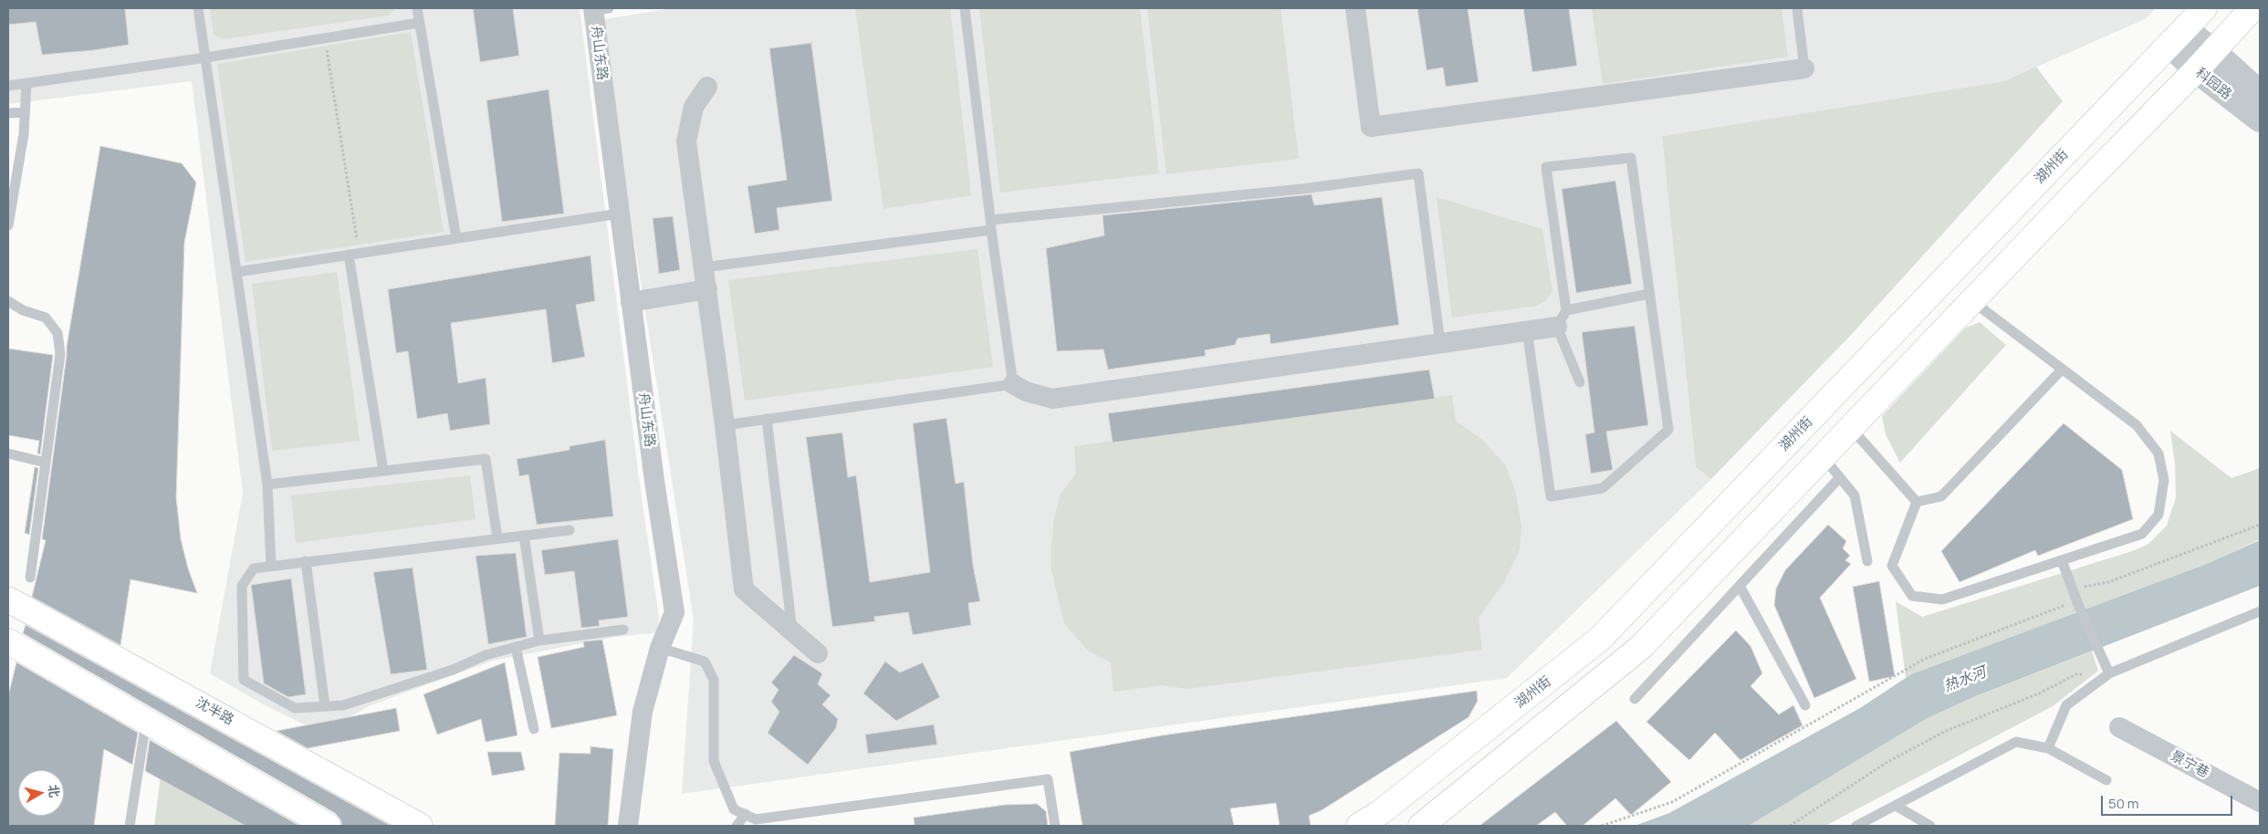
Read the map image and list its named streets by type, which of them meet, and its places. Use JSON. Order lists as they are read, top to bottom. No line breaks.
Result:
{"streets":{"main road":["湖州街","沈半路"],"street":["舟山东路","科园路","景宁巷"]},"crossings":[["科园路","湖州街"]],"water":["热水河"],"scale_bar":"50 m","north":"right"}
